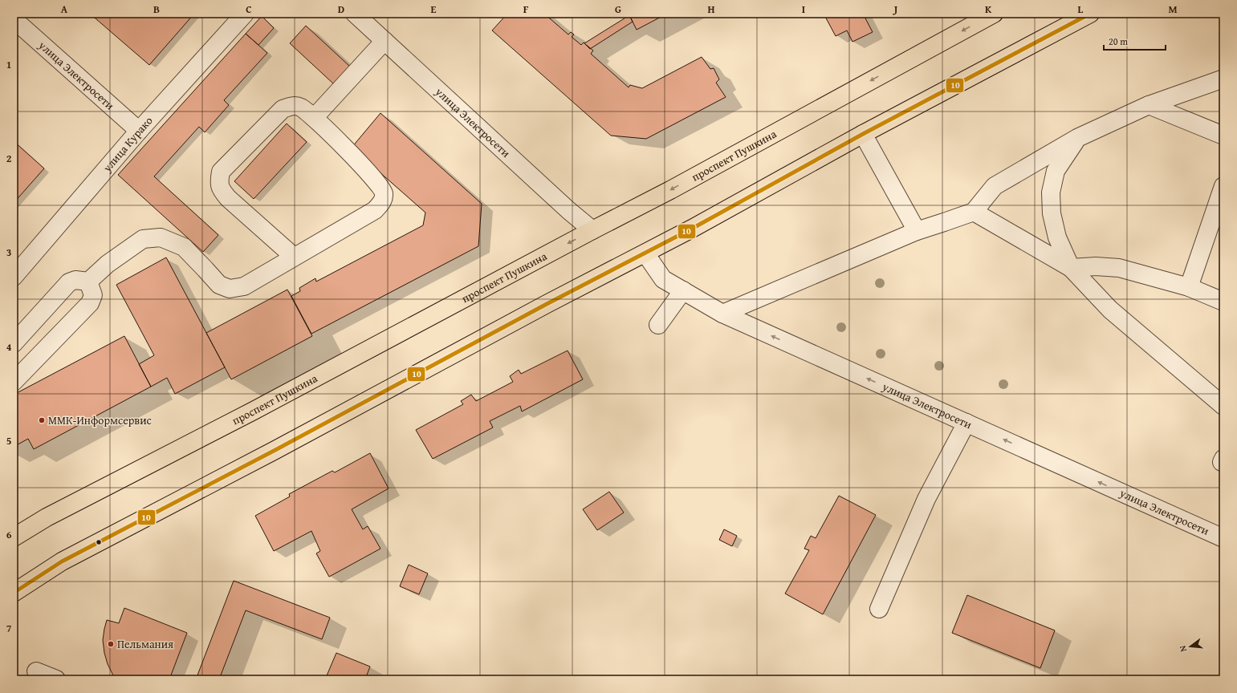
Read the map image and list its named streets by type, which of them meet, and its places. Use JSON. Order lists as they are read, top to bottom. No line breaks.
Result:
{"streets":{"main road":["проспект Пушкина"],"street":["улица Электросети","улица Курако"]},"crossings":[["улица Электросети","улица Курако"],["улица Электросети","проспект Пушкина"]],"one_way":["улица Электросети"],"places":["ММК-Информсервис","Пельмания"],"lines":["transit line 10"],"scale_bar":"20 m","north":"left","grid":{"columns":["A","B","C","D","E","F","G","H","I","J","K","L","M"],"rows":["1","2","3","4","5","6","7"]}}
